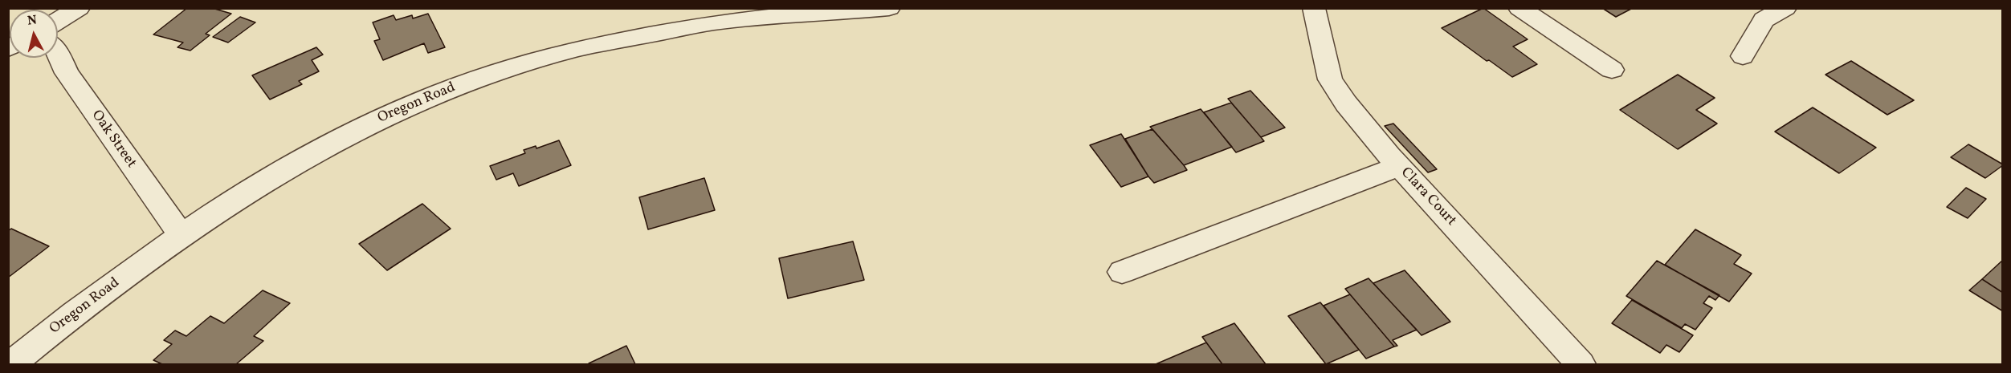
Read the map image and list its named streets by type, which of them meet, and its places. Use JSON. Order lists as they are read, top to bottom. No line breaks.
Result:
{"streets":{"street":["Oregon Road","Oak Street","Clara Court"]},"crossings":[["Oregon Road","Oak Street"]],"north":"top"}
